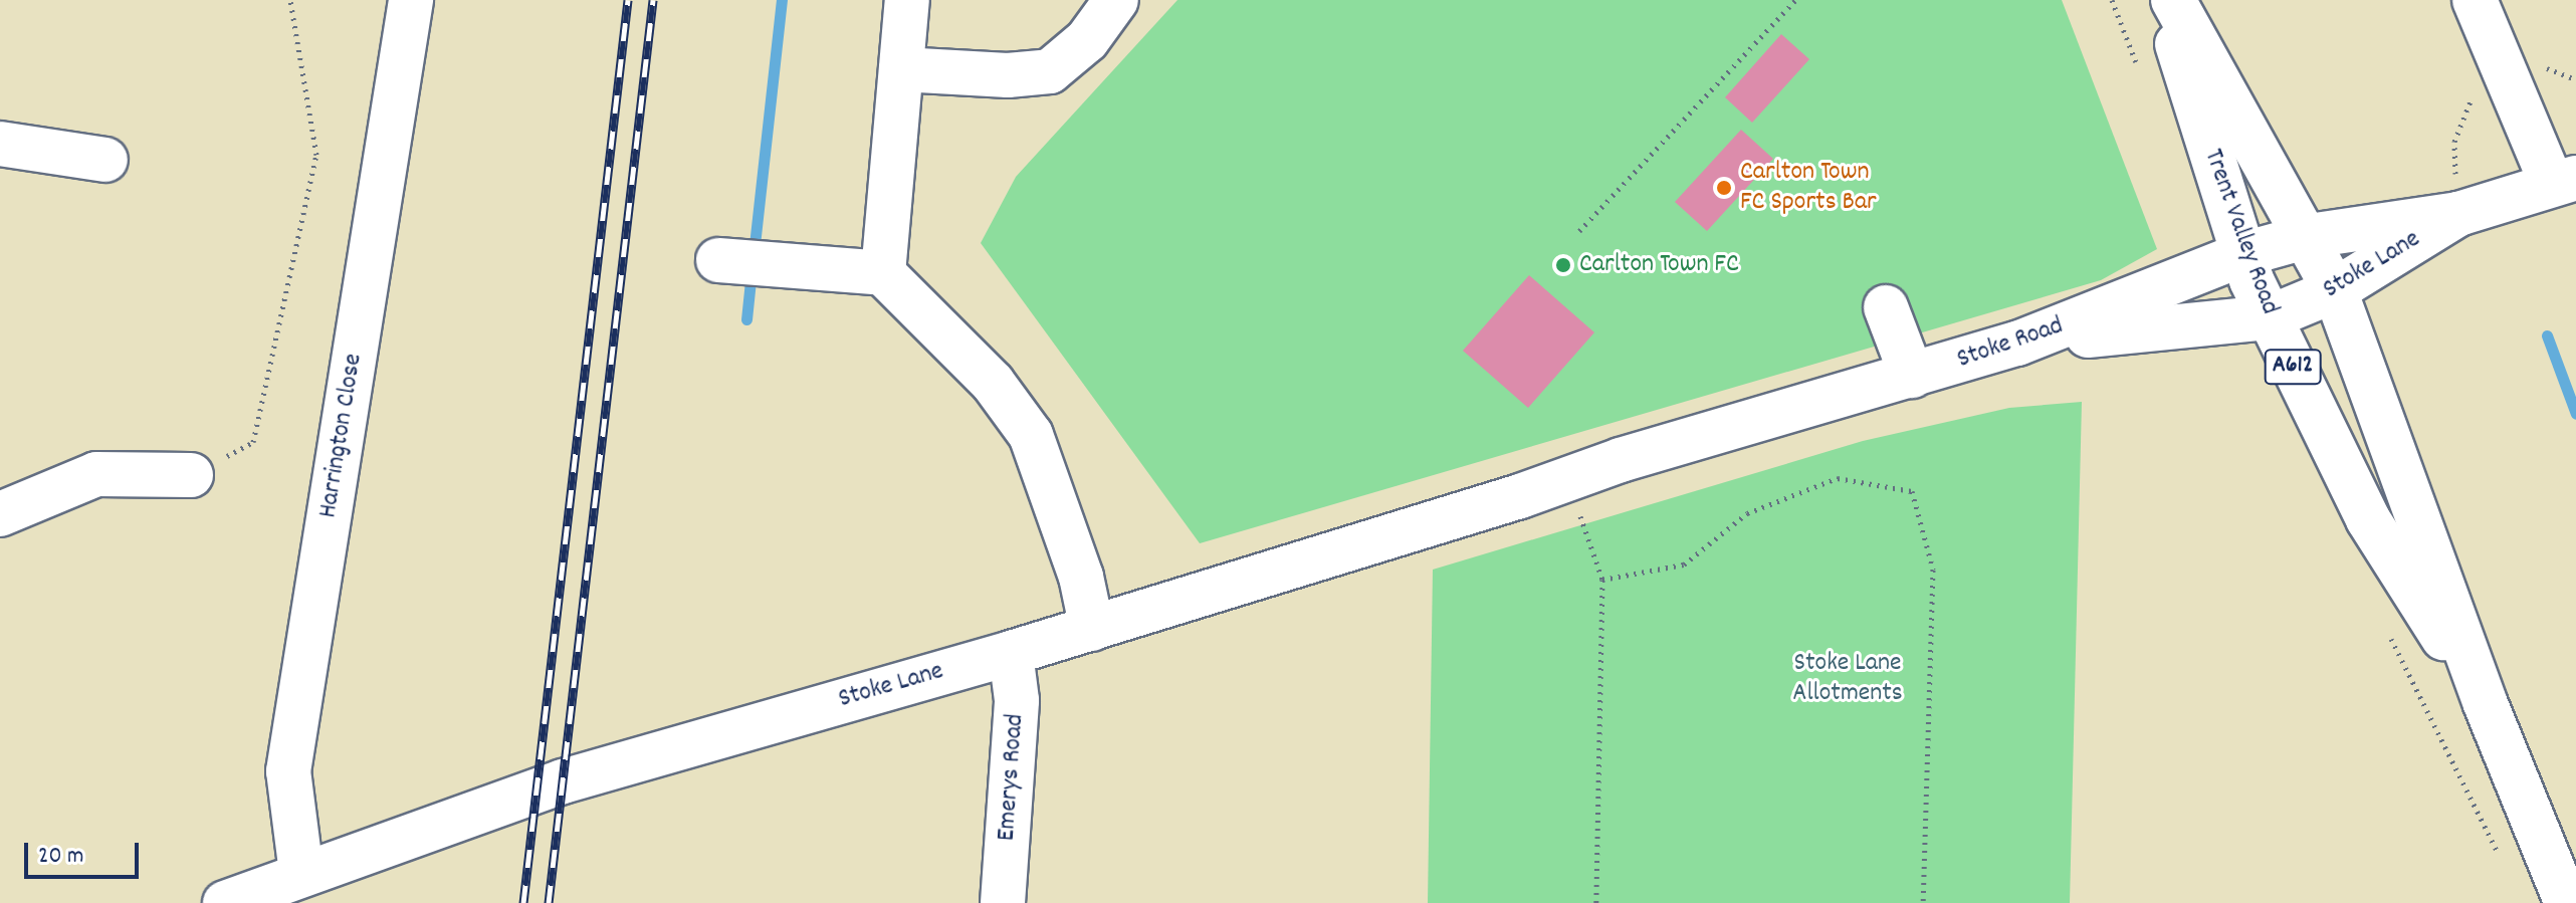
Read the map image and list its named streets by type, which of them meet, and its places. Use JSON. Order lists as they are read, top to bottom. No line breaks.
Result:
{"streets":{"street":["Trent Valley Road","Stoke Lane","Stoke Road","A612","Harrington Close","Emerys Road"]},"crossings":[["Trent Valley Road","Stoke Lane"],["Trent Valley Road","Stoke Road"],["Stoke Lane","Stoke Road"],["Stoke Lane","Harrington Close"],["Stoke Lane","Emerys Road"]],"parks":["Stoke Lane Allotments"],"places":["Carlton Town FC Sports Bar","Carlton Town FC"],"scale_bar":"20 m"}
